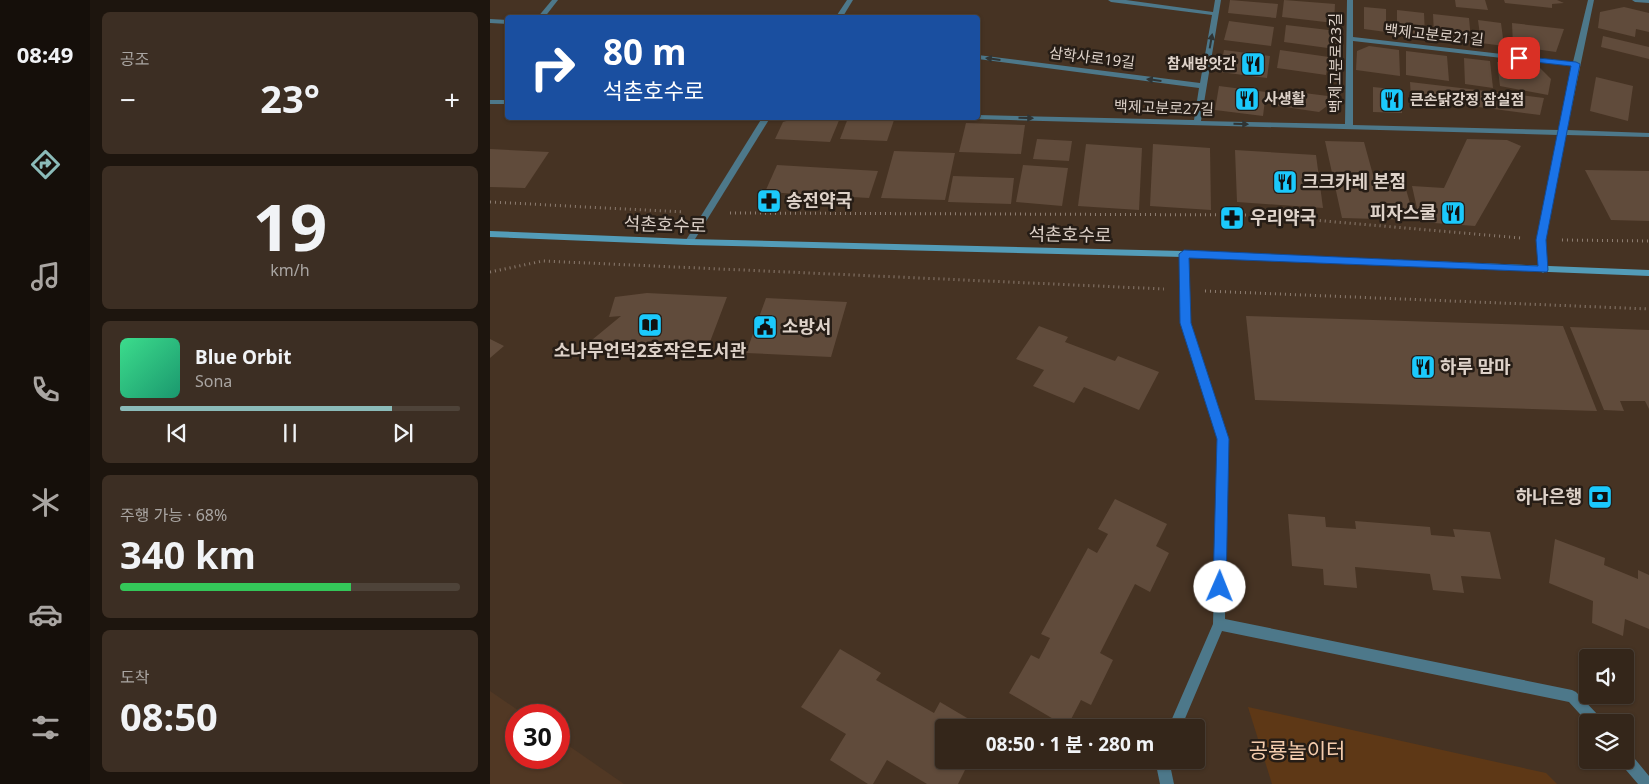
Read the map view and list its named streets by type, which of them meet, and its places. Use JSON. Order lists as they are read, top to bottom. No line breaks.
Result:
{"streets":{"street":["백제고분로21길","삼학사로19길","백제고분로23길","백제고분로27길","석촌호수로"]},"crossings":[["백제고분로21길","백제고분로23길"],["백제고분로23길","백제고분로27길"]],"one_way":["백제고분로27길"],"parks":["공룡놀이터"],"places":{"restaurant":["참새방앗간","사생활","큰손닭강정 잠실점","크크카레 본점","피자스쿨","하루 맘마"],"pharmacy":["송전약국","우리약국"],"library":["소나무언덕2호작은도서관"],"public building":["소방서"],"bank":["하나은행"]},"page":{"tabs":"08:49","tile":["공조",["19","km/h"],["주행 가능 · 68%","340 km"],["도착","08:50"]],"turn":["80 m","석촌호수로"],"heat":["−","23°","+"],"song":["Blue Orbit","Sona"],"limit":"30","trip":"08:50 · 1 분 · 280 m"}}
